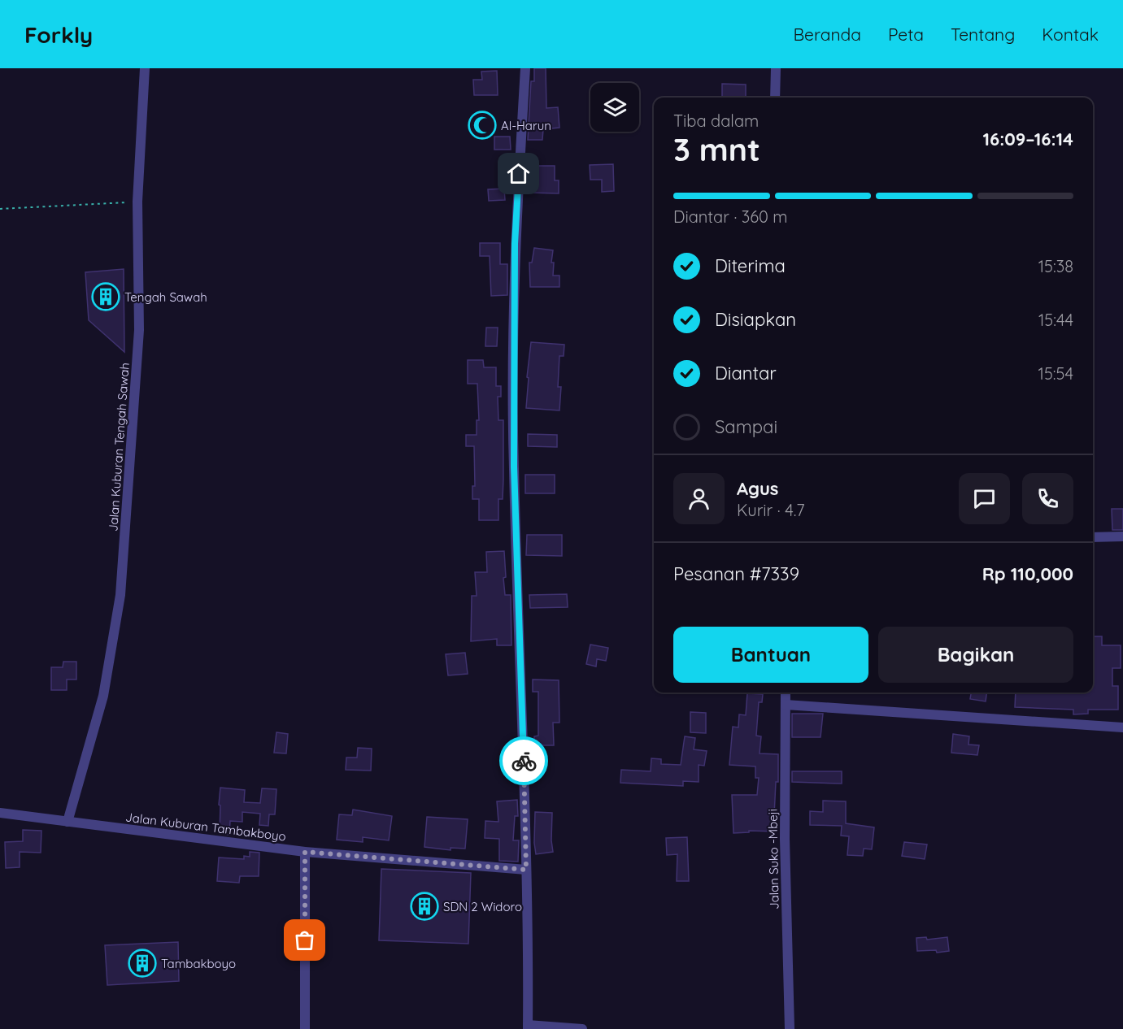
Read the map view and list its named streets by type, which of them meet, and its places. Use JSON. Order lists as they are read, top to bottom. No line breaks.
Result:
{"streets":{"street":["Jalan Kuburan Tengah Sawah","Jalan Kuburan Tambakboyo","Jalan Suko -Mbeji"]},"crossings":[["Jalan Kuburan Tengah Sawah","Jalan Kuburan Tambakboyo"]],"places":{"mosque":["Al-Harun"],"building":["Tengah Sawah","SDN 2 Widoro","Tambakboyo"]},"page":{"header":"Forkly","nav":["Beranda","Peta","Tentang","Kontak"],"heading":["3 mnt","Tiba dalam","16:09–16:14"],"panel":["Agus","Kurir · 4.7","Pesanan #7339","Rp 110,000"],"bar":"Diantar · 360 m","list":[["Diterima","15:38"],["Disiapkan","15:44"],["Diantar","15:54"],"Sampai"],"buttons":["Bantuan","Bagikan"]}}
